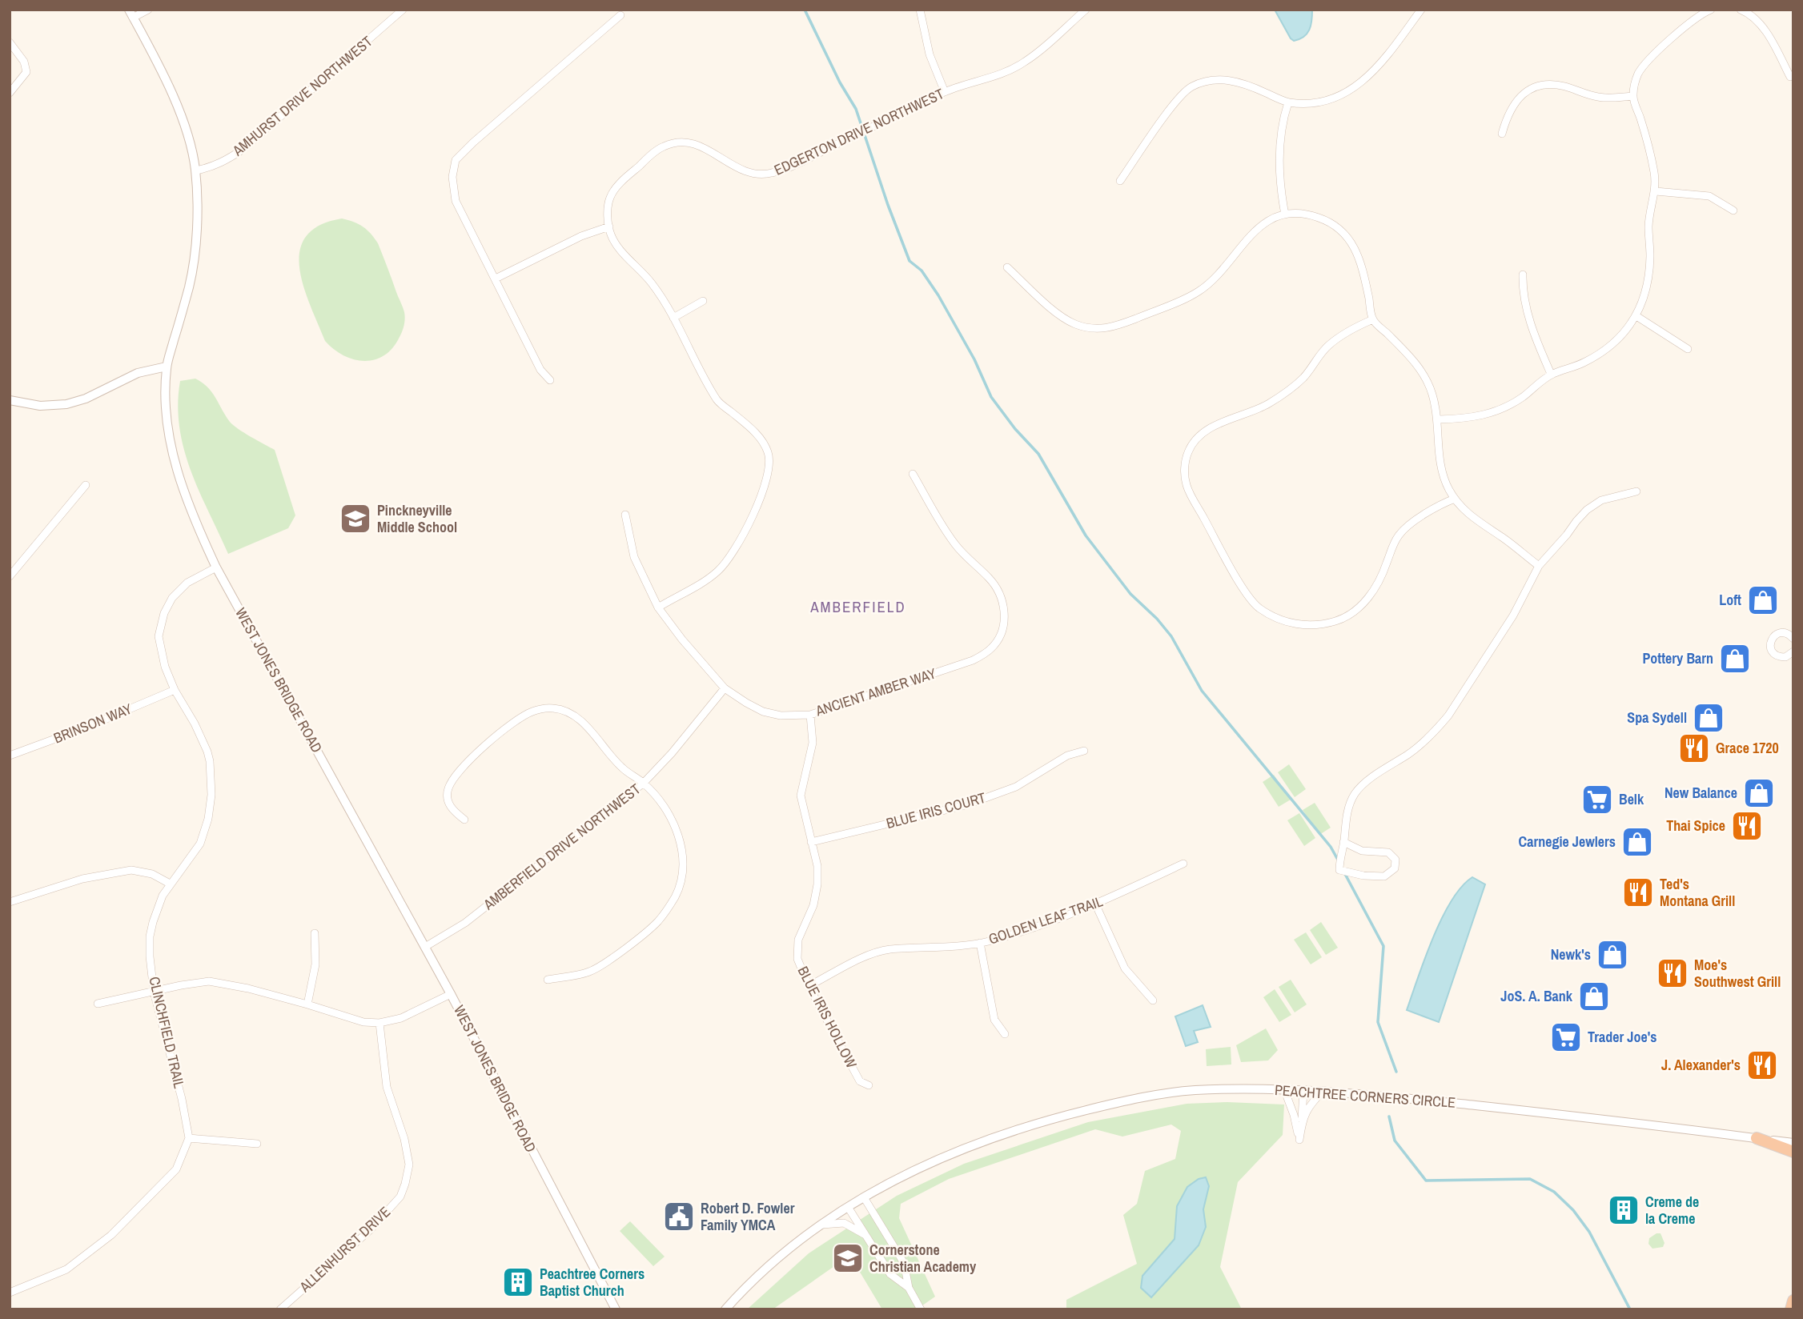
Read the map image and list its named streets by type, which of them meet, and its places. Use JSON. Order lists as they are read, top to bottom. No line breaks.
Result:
{"streets":{"street":["AMHURST DRIVE NORTHWEST","EDGERTON DRIVE NORTHWEST","WEST JONES BRIDGE ROAD","ANCIENT AMBER WAY","BRINSON WAY","BLUE IRIS COURT","AMBERFIELD DRIVE NORTHWEST","GOLDEN LEAF TRAIL","BLUE IRIS HOLLOW","CLINCHFIELD TRAIL","PEACHTREE CORNERS CIRCLE","ALLENHURST DRIVE"]},"crossings":[["AMHURST DRIVE NORTHWEST","WEST JONES BRIDGE ROAD"],["EDGERTON DRIVE NORTHWEST","ANCIENT AMBER WAY"],["WEST JONES BRIDGE ROAD","AMBERFIELD DRIVE NORTHWEST"],["WEST JONES BRIDGE ROAD","CLINCHFIELD TRAIL"],["ANCIENT AMBER WAY","AMBERFIELD DRIVE NORTHWEST"],["ANCIENT AMBER WAY","BLUE IRIS HOLLOW"],["BRINSON WAY","CLINCHFIELD TRAIL"],["BLUE IRIS COURT","BLUE IRIS HOLLOW"],["GOLDEN LEAF TRAIL","BLUE IRIS HOLLOW"]],"districts":["AMBERFIELD"],"places":{"school or university":["Pinckneyville Middle School","Cornerstone Christian Academy"],"shop":["Loft","Pottery Barn","Spa Sydell","New Balance","Carnegie Jewlers","Newk's","JoS. A. Bank"],"restaurant":["Grace 1720","Thai Spice","Ted's Montana Grill","Moe's Southwest Grill","J. Alexander's"],"supermarket":["Belk","Trader Joe's"],"building":["Creme de la Creme","Peachtree Corners Baptist Church"],"public building":["Robert D. Fowler Family YMCA"]}}
